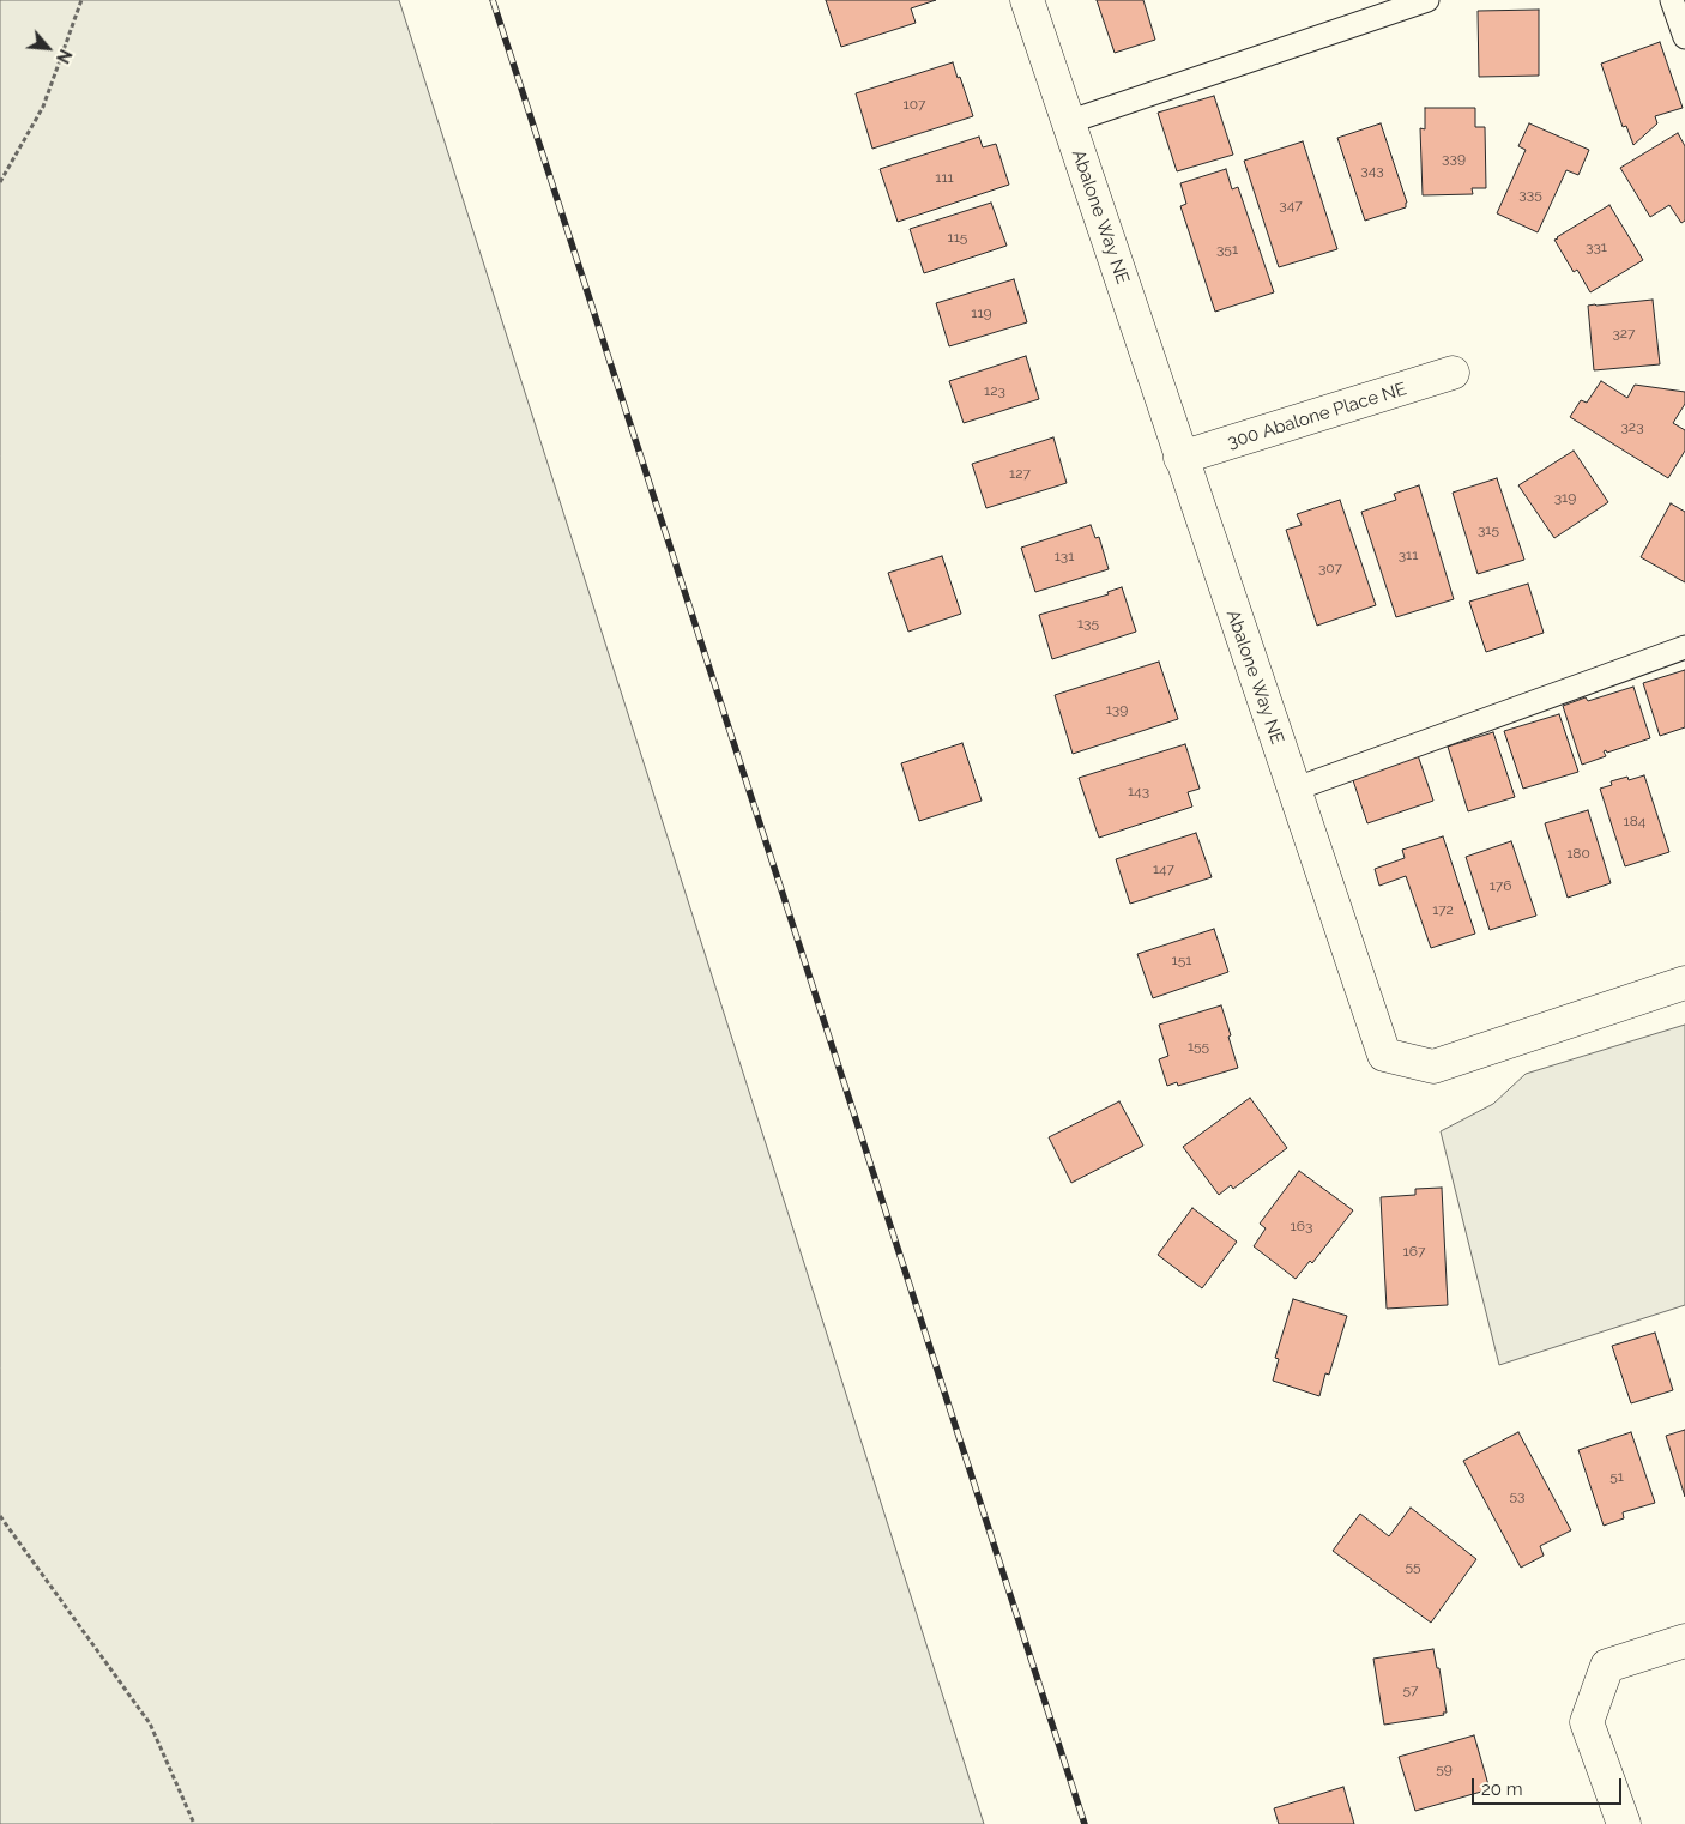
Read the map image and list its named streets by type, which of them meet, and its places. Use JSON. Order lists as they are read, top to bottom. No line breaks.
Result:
{"streets":{"street":["Abalone Way NE","300 Abalone Place NE"]},"crossings":[["Abalone Way NE","300 Abalone Place NE"]],"house_numbers":["107","339","343","111","335","347","115","331","351","119","327","123","323","127","319","315","311","131","307","135","139","143","184","180","147","176","172","151","155","163","167","51","53","55","57","59"],"scale_bar":"20 m","north":"bottom right"}
